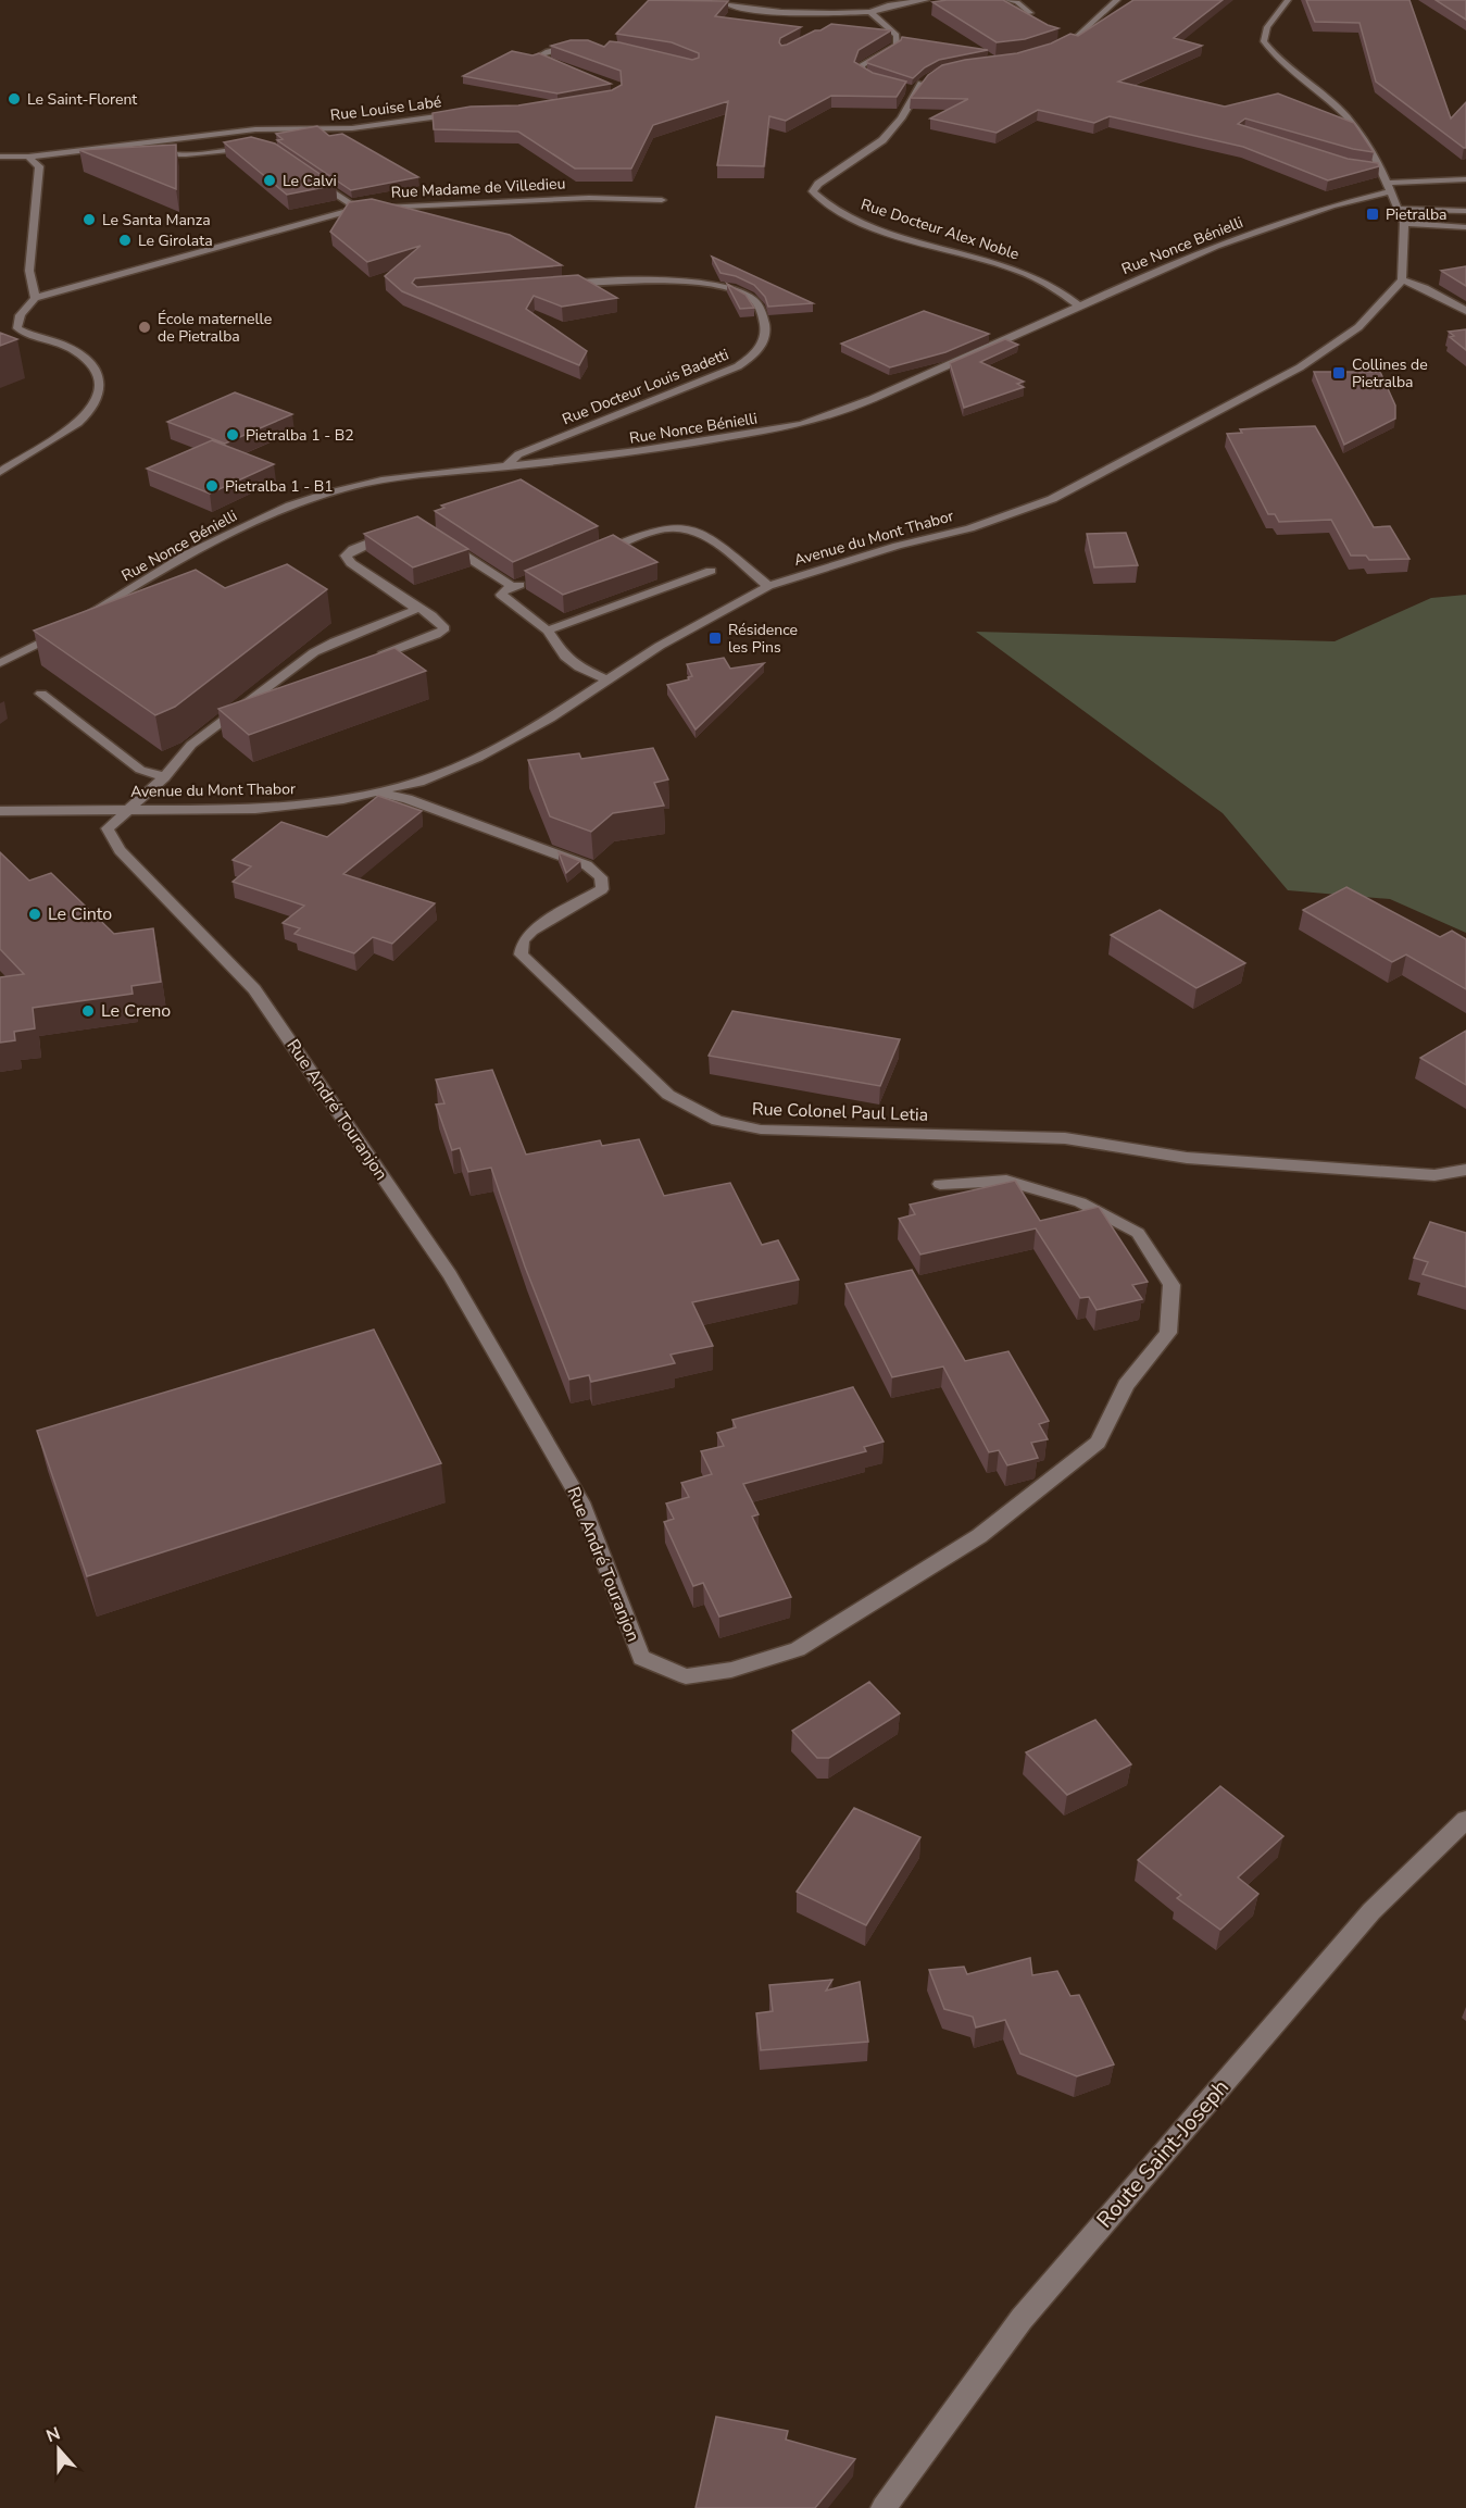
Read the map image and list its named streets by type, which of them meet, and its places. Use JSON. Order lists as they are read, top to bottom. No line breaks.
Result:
{"streets":{"street":["Rue Louise Labé","Rue Madame de Villedieu","Rue Docteur Alex Noble","Rue Nonce Bénielli","Rue Docteur Louis Badetti","Avenue du Mont Thabor","Rue André Touranjon","Rue Colonel Paul Letia","Route Saint-Joseph"]},"crossings":[["Rue Docteur Alex Noble","Rue Nonce Bénielli"],["Rue Nonce Bénielli","Rue Docteur Louis Badetti"],["Avenue du Mont Thabor","Rue André Touranjon"],["Avenue du Mont Thabor","Rue Colonel Paul Letia"]],"places":{"other":["Le Saint-Florent","Le Calvi","Le Santa Manza","Le Girolata","École maternelle de Pietralba","Pietralba 1 - B2","Pietralba 1 - B1","Le Cinto","Le Creno"],"transit":["Pietralba","Collines de Pietralba","Résidence les Pins"]},"north":"top"}
